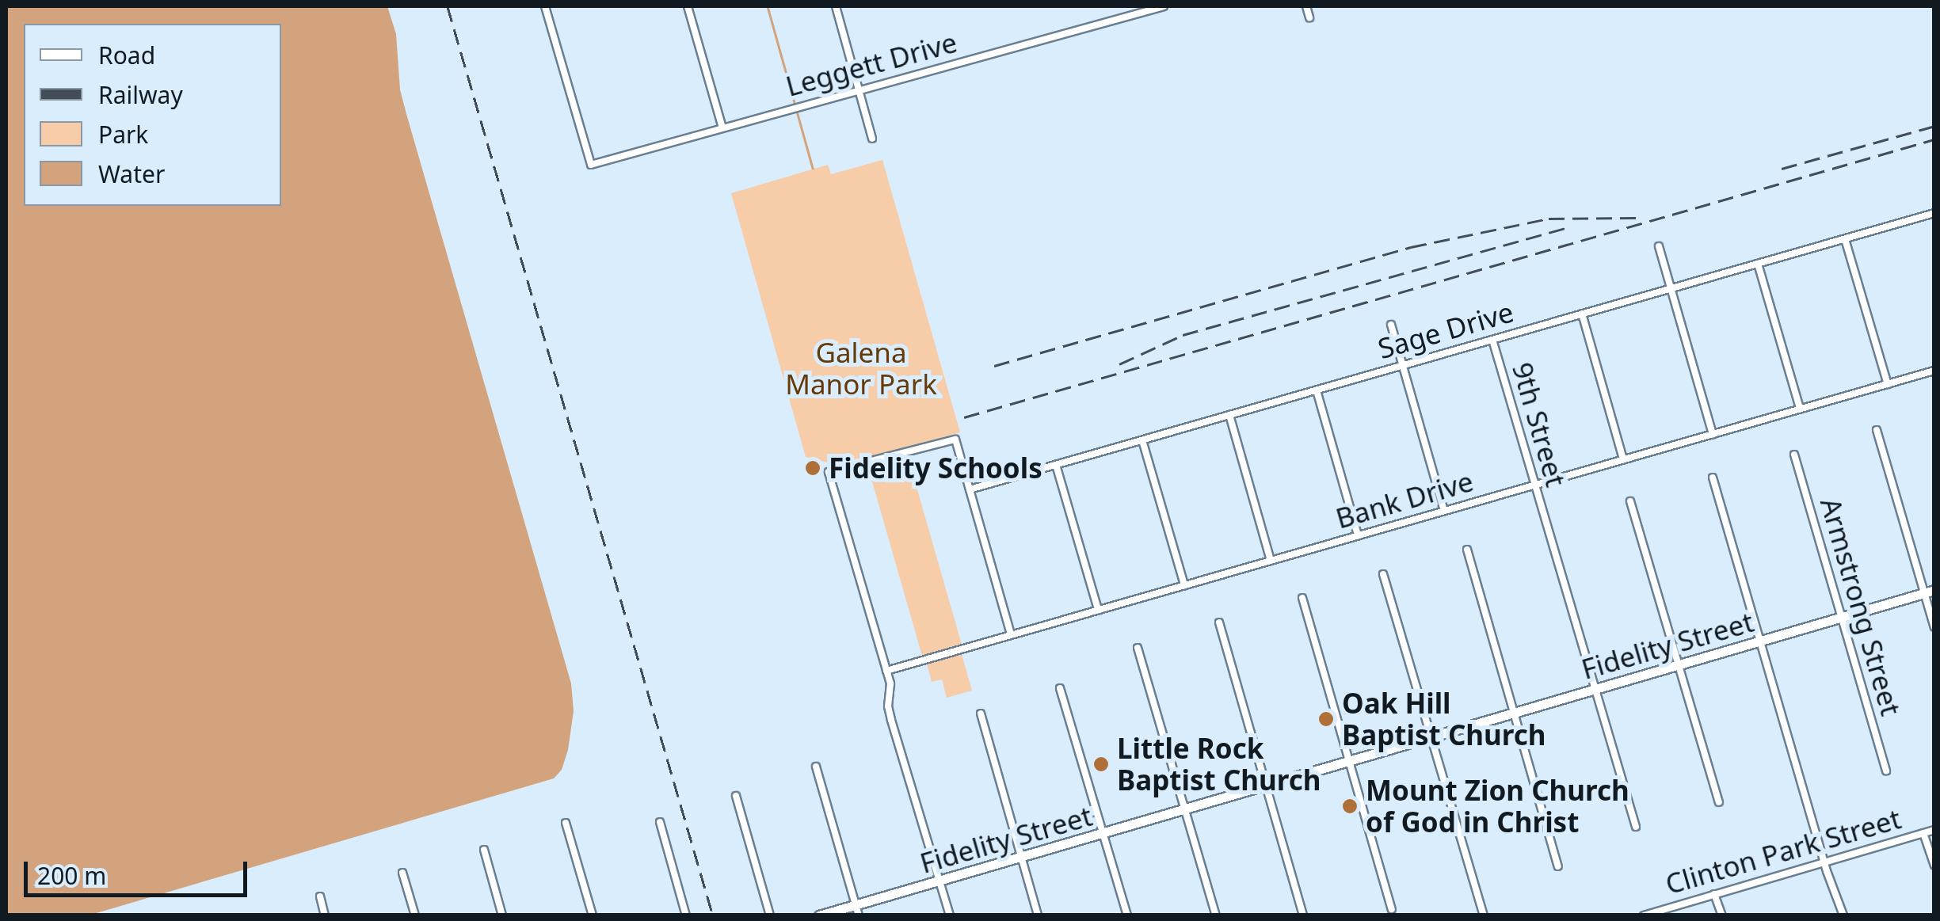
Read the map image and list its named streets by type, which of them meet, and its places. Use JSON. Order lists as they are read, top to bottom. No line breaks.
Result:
{"streets":{"main road":["Fidelity Street"],"street":["Leggett Drive","Sage Drive","9th Street","Bank Drive","Armstrong Street","Clinton Park Street"]},"crossings":[["Sage Drive","9th Street"],["9th Street","Bank Drive"],["9th Street","Fidelity Street"],["Armstrong Street","Fidelity Street"]],"parks":["Galena Manor Park"],"places":["Fidelity Schools","Oak Hill Baptist Church","Little Rock Baptist Church","Mount Zion Church of God in Christ"],"legend":["Road","Railway","Park","Water"],"scale_bar":"200 m"}
